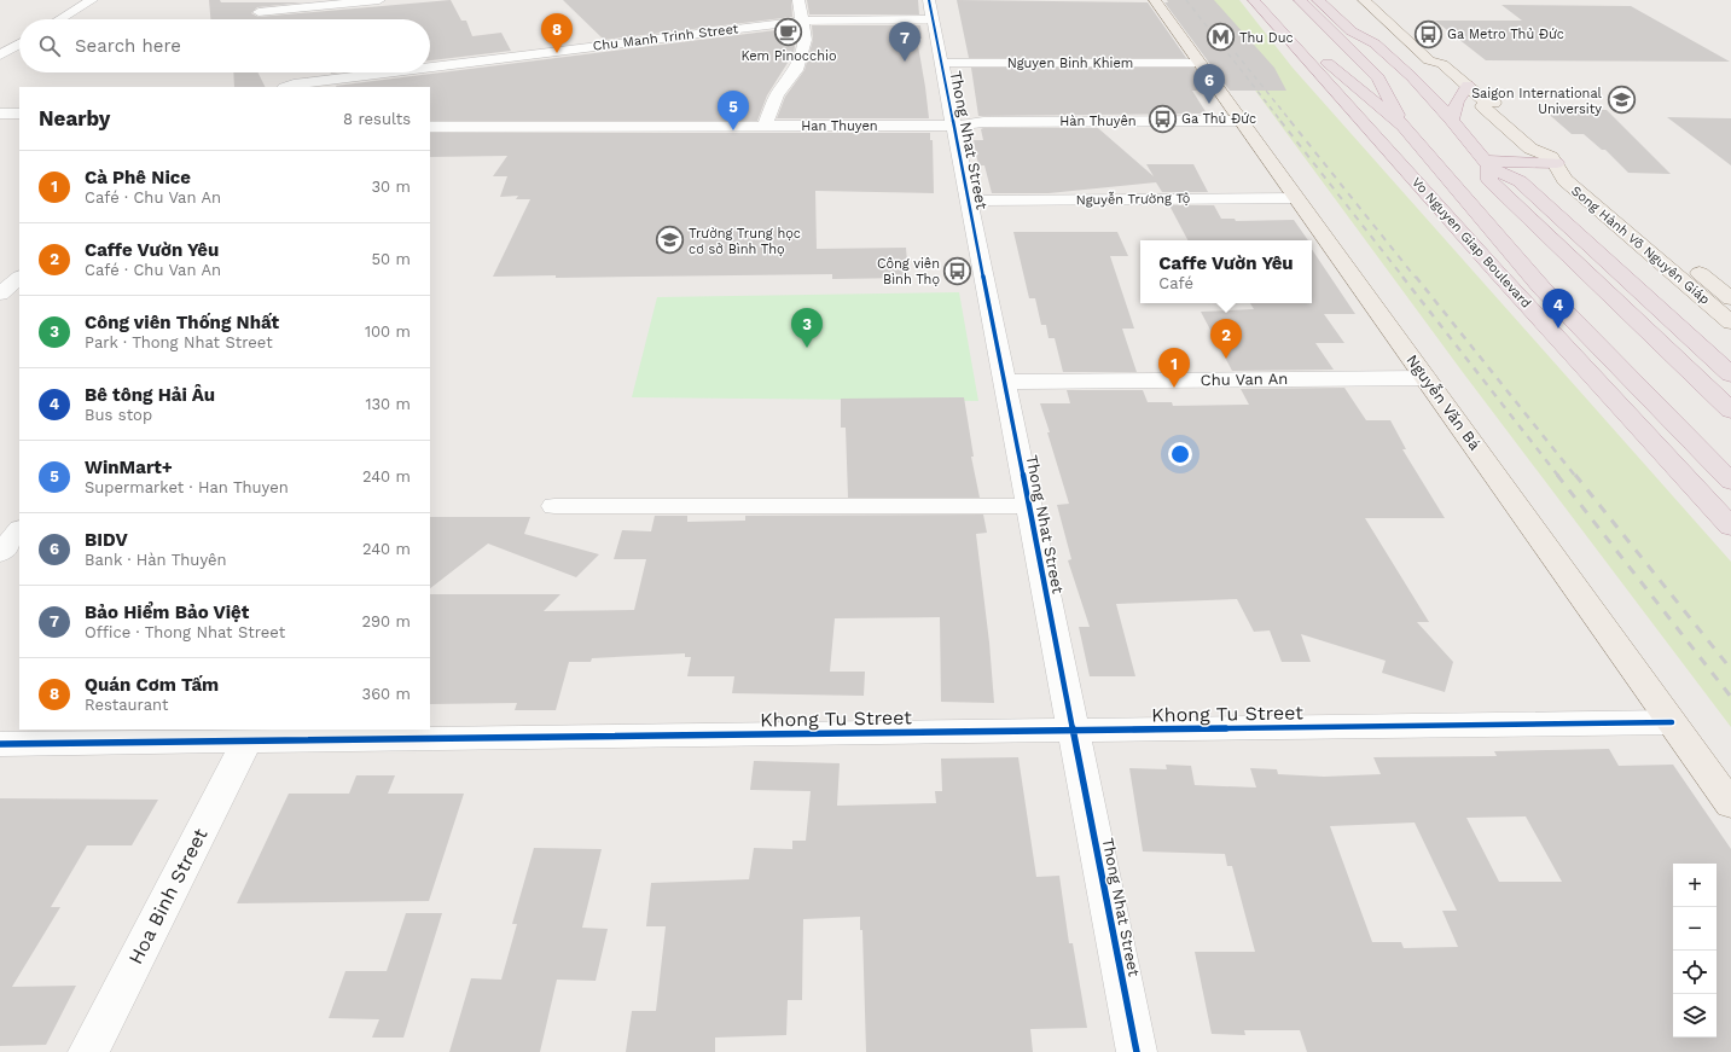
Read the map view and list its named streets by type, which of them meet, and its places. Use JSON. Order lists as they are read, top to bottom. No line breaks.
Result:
{"streets":{"highway":["Vo Nguyen Giap Boulevard"],"main road":["Song Hành Võ Nguyên Giáp","Nguyễn Văn Bá"],"street":["Chu Manh Trinh Street","Nguyen Binh Khiem","Han Thuyen","Thong Nhat Street","Nguyễn Trường Tộ","Chu Van An","Khong Tu Street","Hoa Binh Street"]},"crossings":[["Chu Manh Trinh Street","Thong Nhat Street"],["Nguyen Binh Khiem","Thong Nhat Street"],["Nguyen Binh Khiem","Nguyễn Văn Bá"],["Han Thuyen","Thong Nhat Street"],["Han Thuyen","Nguyễn Văn Bá"],["Thong Nhat Street","Nguyễn Trường Tộ"],["Thong Nhat Street","Chu Van An"],["Thong Nhat Street","Khong Tu Street"],["Nguyễn Trường Tộ","Nguyễn Văn Bá"],["Chu Van An","Nguyễn Văn Bá"],["Nguyễn Văn Bá","Khong Tu Street"],["Khong Tu Street","Hoa Binh Street"]],"places":{"cafe":["Kem Pinocchio"],"bus stop":["Ga Metro Thủ Đức","Ga Thủ Đức","Công viên Bình Thọ"],"metro station":["Thu Duc"],"school or university":["Saigon International University","Trường Trung học cơ sở Bình Thọ"]},"page":{"pins":["8","7","6","5","4","3","2","1"],"search":"Search here","heading":["Nearby","8 results"],"list":[{"mark":"1","name":"Cà Phê Nice","note":"Café · Chu Van An","value":"30 m"},{"mark":"2","name":"Caffe Vườn Yêu","note":"Café · Chu Van An","value":"50 m"},{"mark":"3","name":"Công viên Thống Nhất","note":"Park · Thong Nhat Street","value":"100 m"},{"mark":"4","name":"Bê tông Hải Âu","note":"Bus stop","value":"130 m"},{"mark":"5","name":"WinMart+","note":"Supermarket · Han Thuyen","value":"240 m"},{"mark":"6","name":"BIDV","note":"Bank · Hàn Thuyên","value":"240 m"},{"mark":"7","name":"Bảo Hiểm Bảo Việt","note":"Office · Thong Nhat Street","value":"290 m"},{"mark":"8","name":"Quán Cơm Tấm","note":"Restaurant","value":"360 m"}],"popup":["Caffe Vườn Yêu","Café"],"map_buttons":["+","−"]}}
